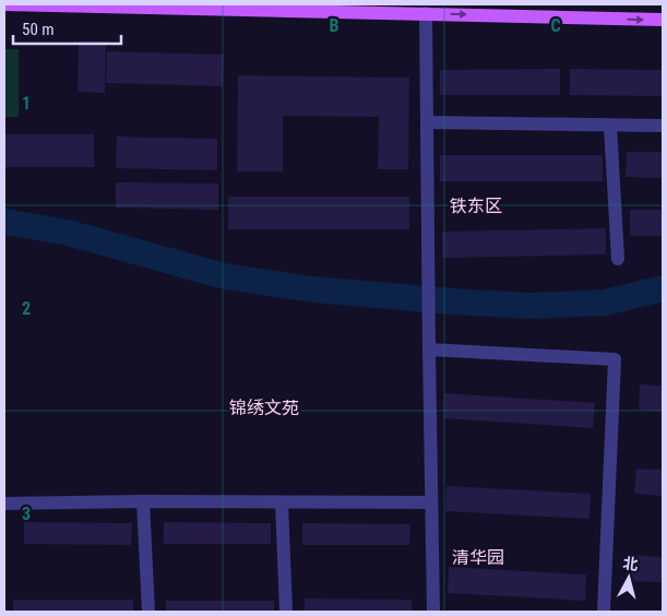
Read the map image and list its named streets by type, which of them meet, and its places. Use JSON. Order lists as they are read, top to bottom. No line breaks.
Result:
{"districts":["铁东区","锦绣文苑","清华园"],"scale_bar":"50 m","north":"top","grid":{"columns":["B","C"],"rows":["1","2","3"]}}
